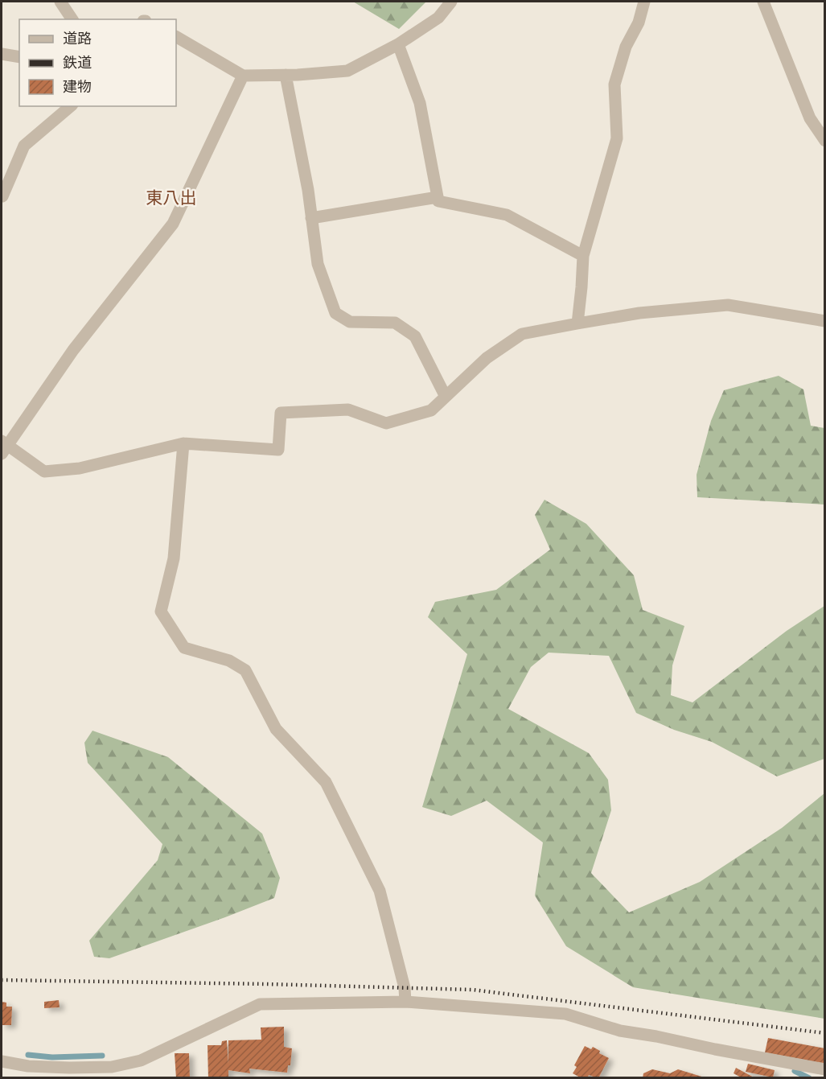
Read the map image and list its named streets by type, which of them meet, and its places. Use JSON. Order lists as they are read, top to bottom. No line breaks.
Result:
{"districts":["東八出"],"legend":["道路","鉄道","建物"]}
